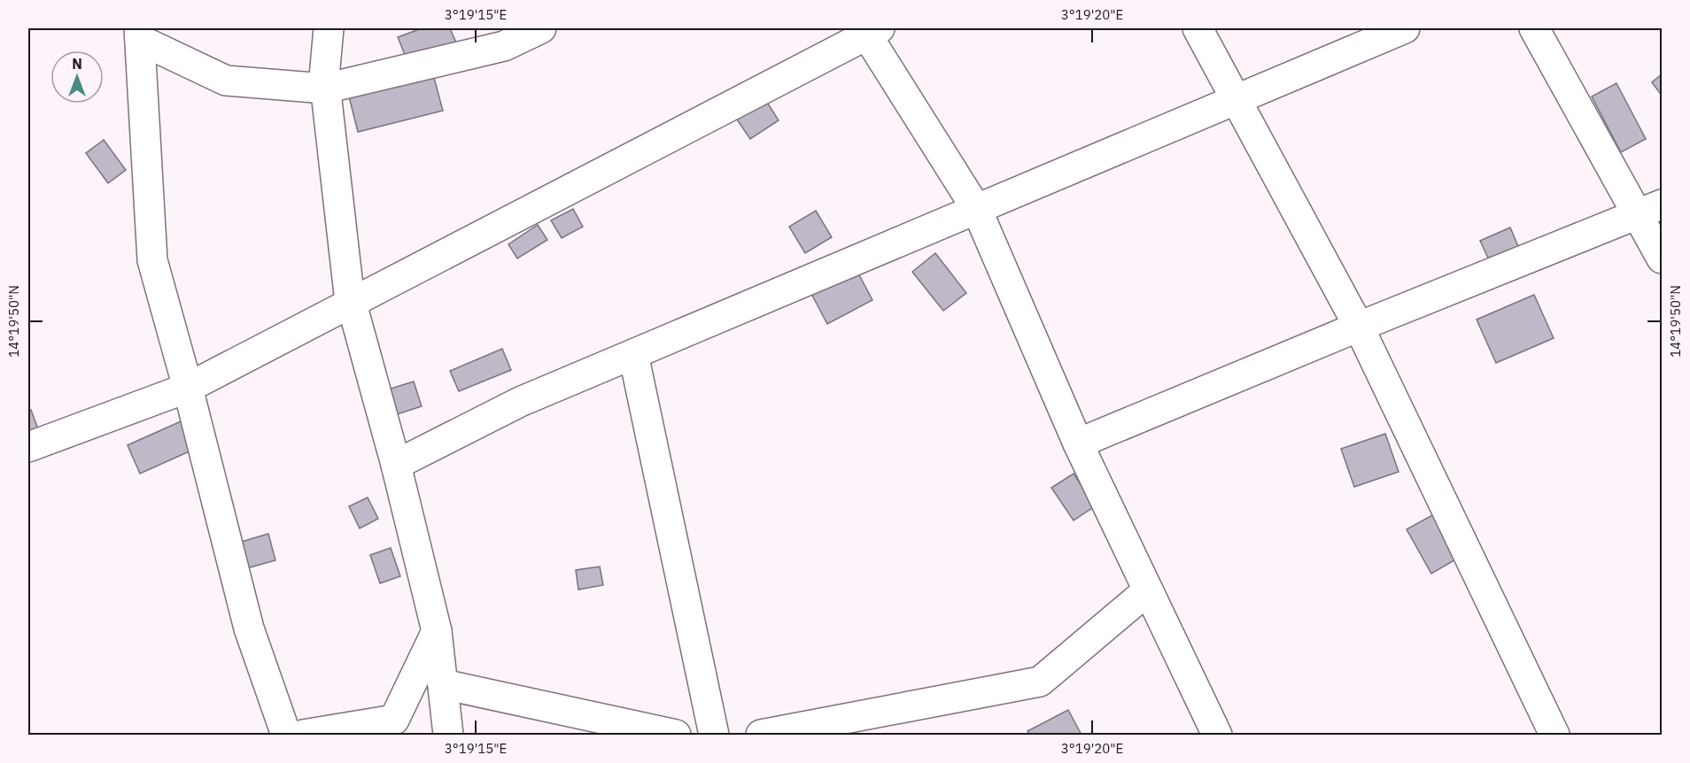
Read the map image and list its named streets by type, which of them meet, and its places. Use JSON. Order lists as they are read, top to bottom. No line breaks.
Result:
{"north":"top","coordinates":["3°19'15\"E","3°19'20\"E","14°19'50\"N"]}
